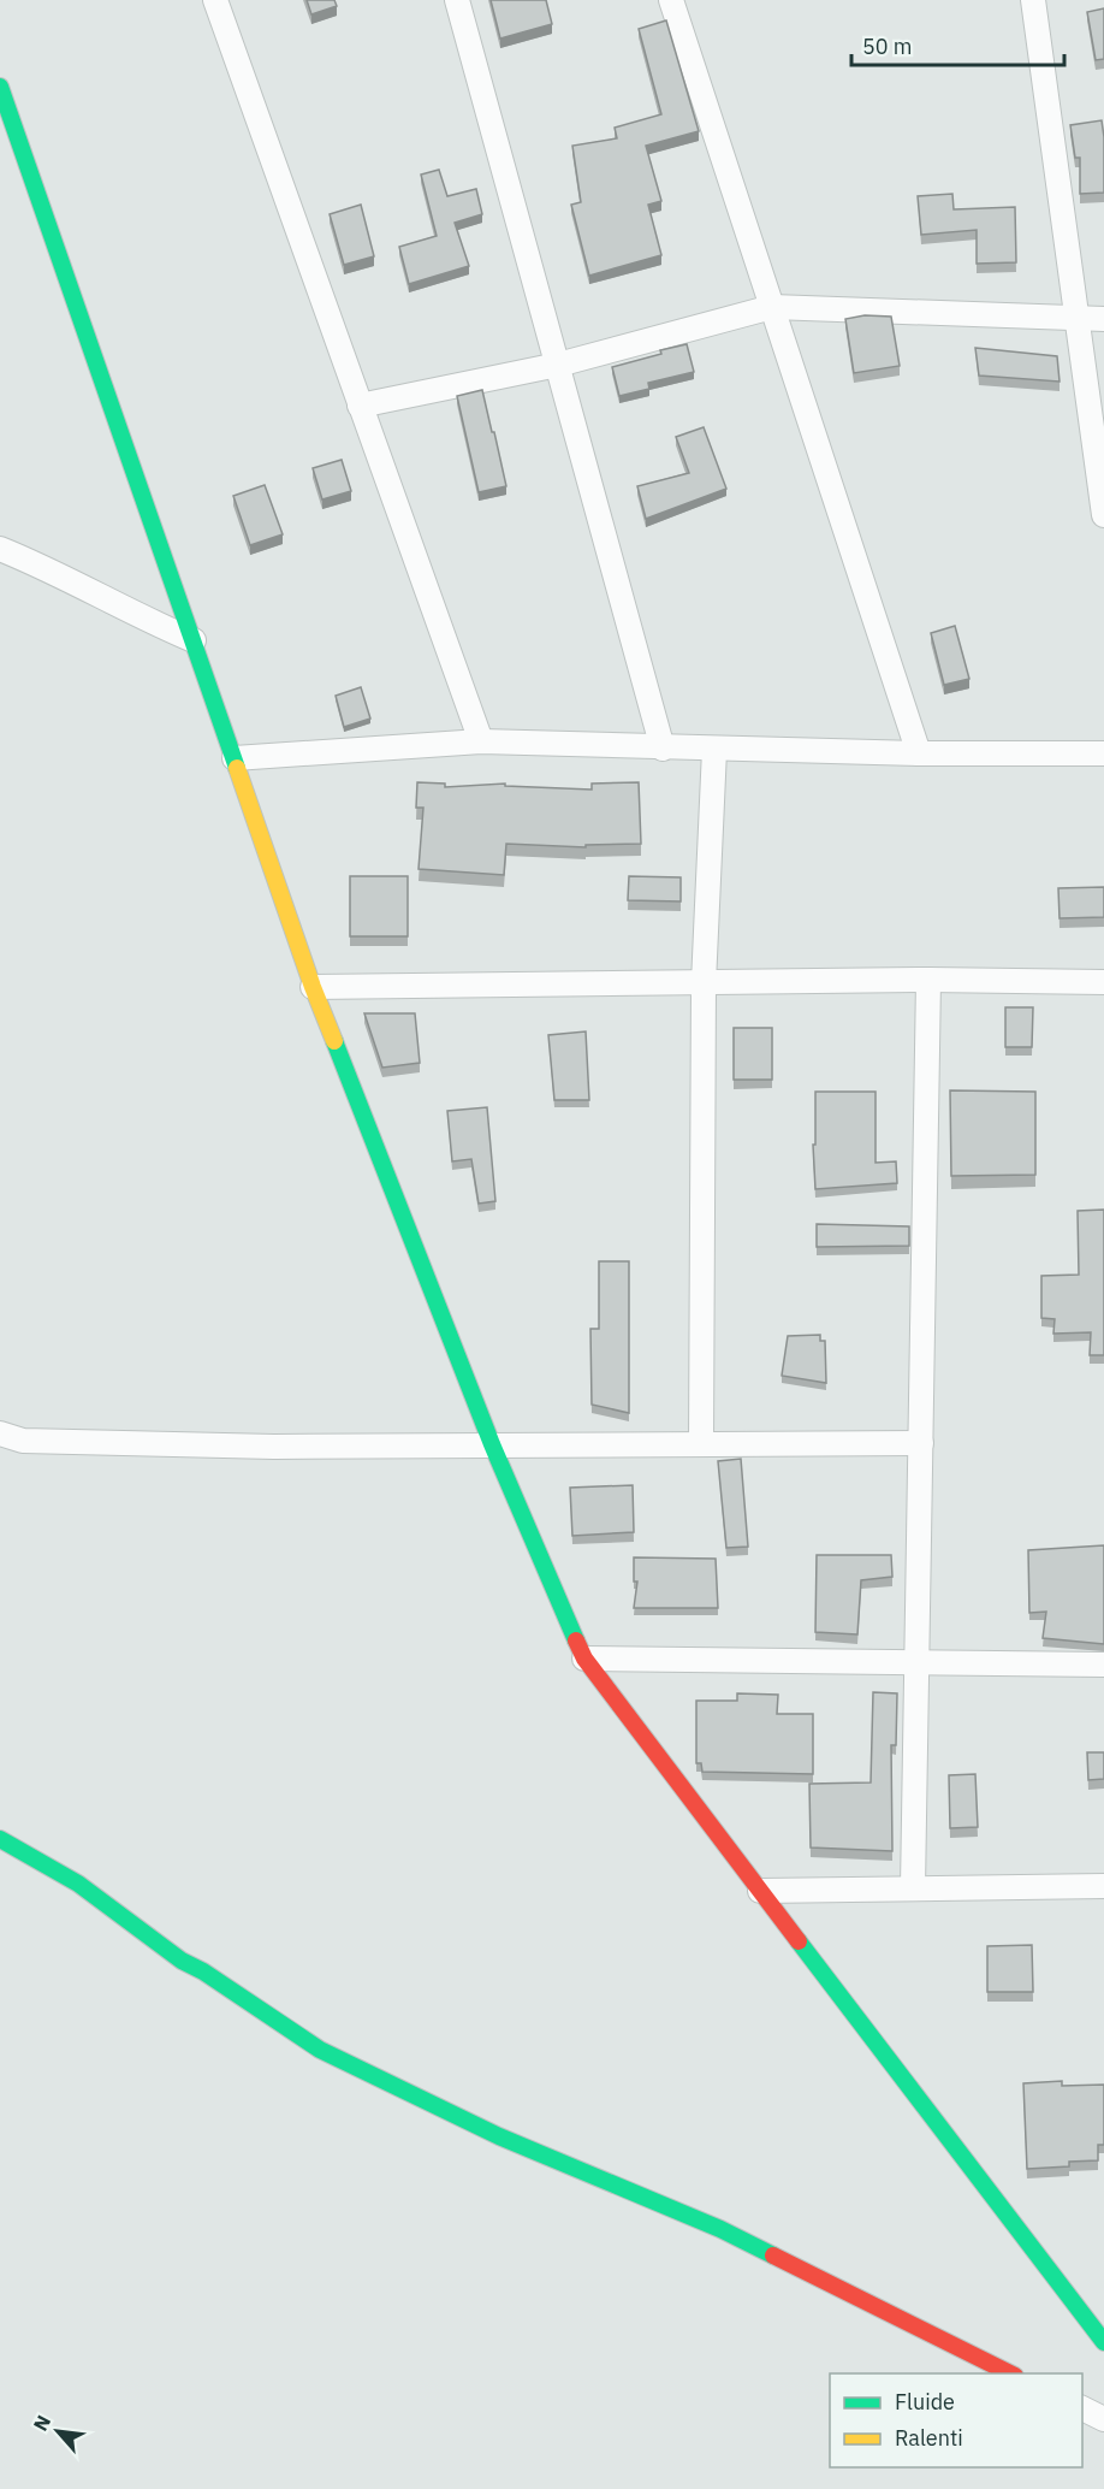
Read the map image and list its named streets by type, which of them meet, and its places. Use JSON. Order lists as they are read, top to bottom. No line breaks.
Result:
{"legend":["Fluide","Ralenti"],"scale_bar":"50 m","north":"top left"}
